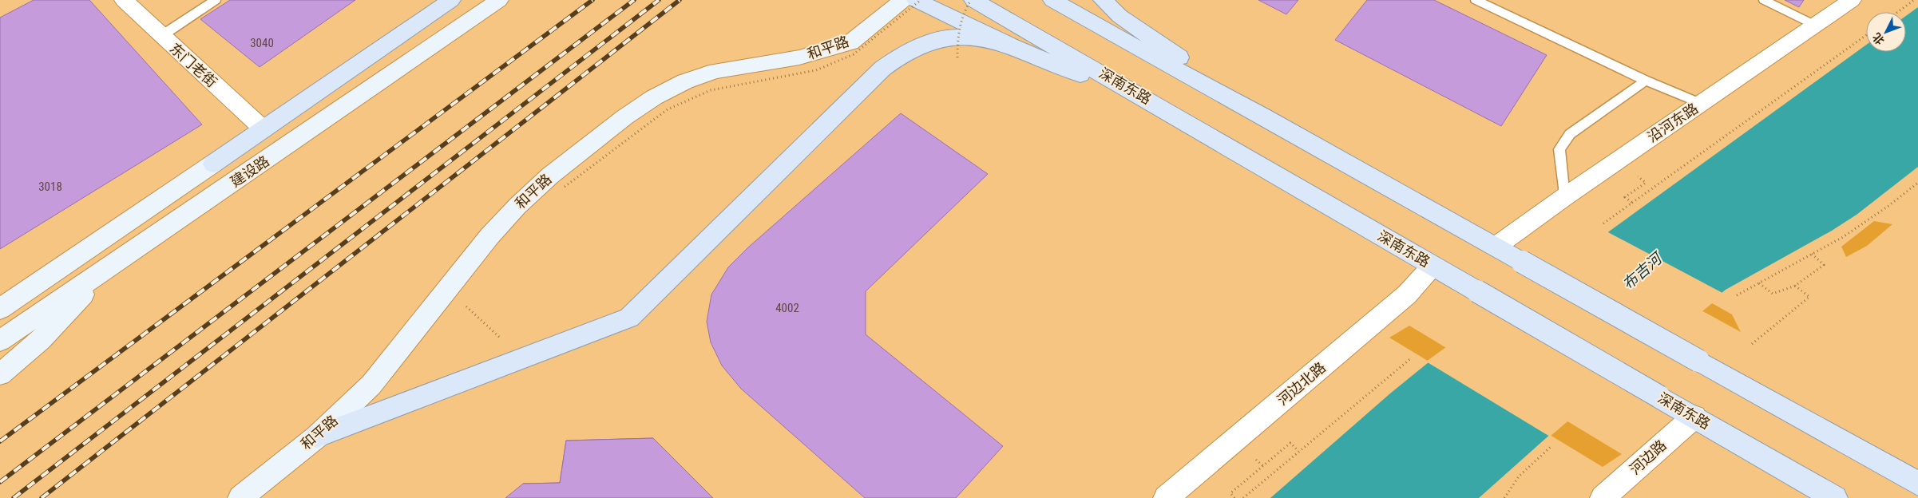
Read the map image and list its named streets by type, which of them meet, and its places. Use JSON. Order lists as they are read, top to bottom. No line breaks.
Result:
{"streets":{"main road":["和平路","深南东路","建设路"],"street":["东门老街","沿河东路","河边北路","河边路"]},"crossings":[["东门老街","建设路"],["深南东路","河边北路"],["深南东路","河边路"]],"water":["布吉河"],"house_numbers":["3040","3018","4002"],"north":"bottom left"}
